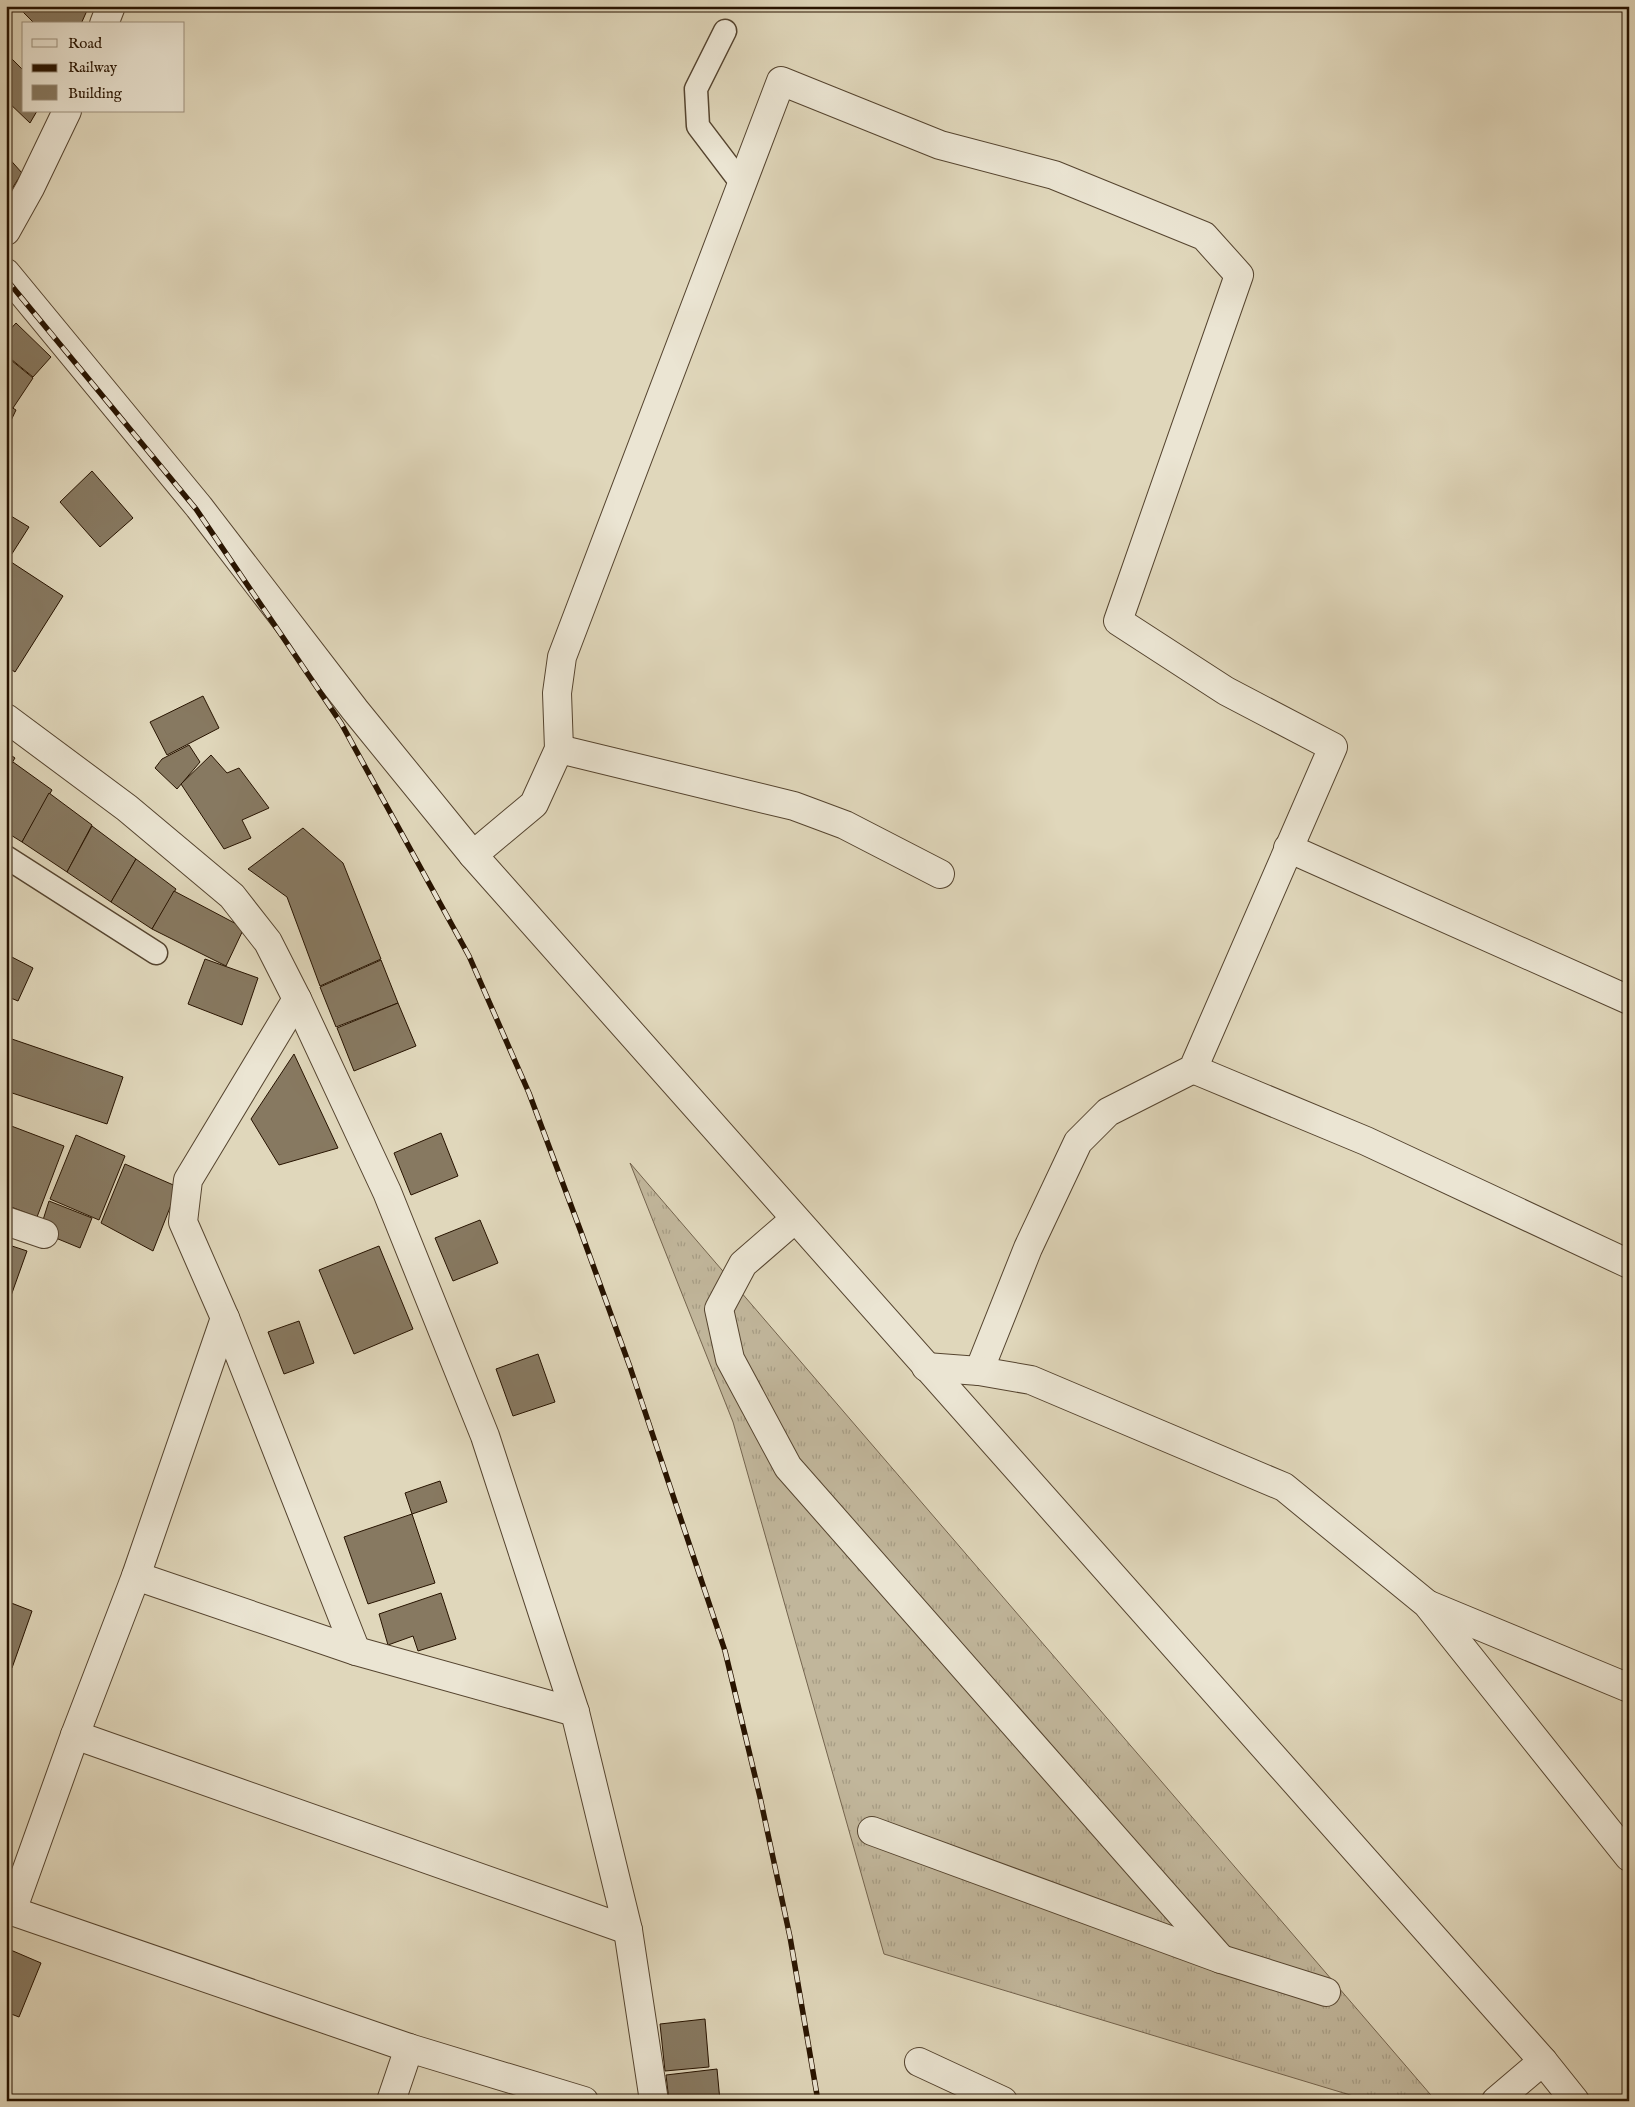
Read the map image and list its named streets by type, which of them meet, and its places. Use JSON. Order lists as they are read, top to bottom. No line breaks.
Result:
{"legend":["Road","Railway","Building"]}
